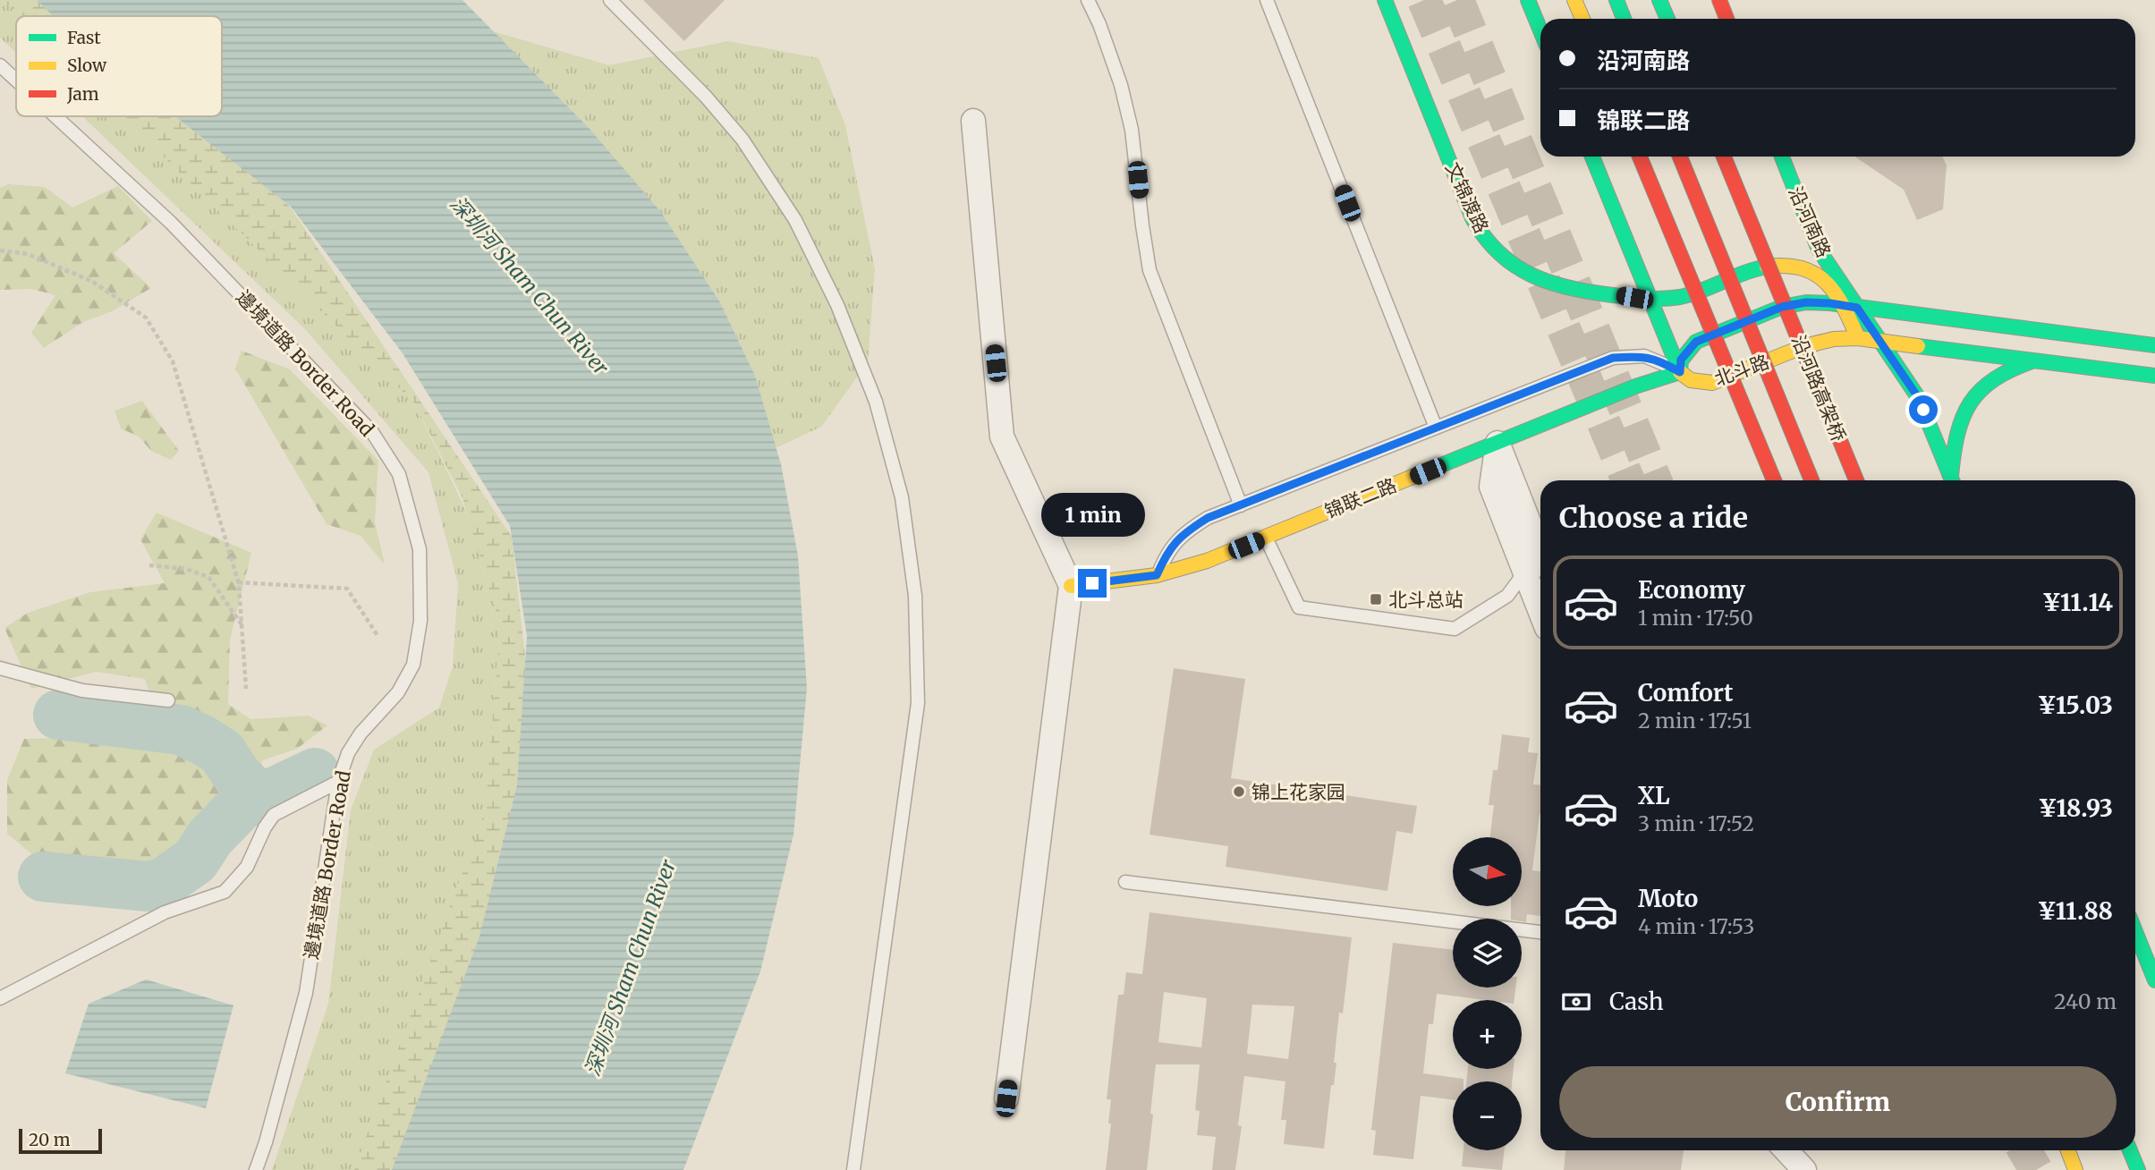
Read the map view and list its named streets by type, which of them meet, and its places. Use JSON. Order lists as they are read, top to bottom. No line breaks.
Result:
{"streets":{"main road":["文锦渡路","沿河南路","北斗路","沿河路高架桥","锦联二路"],"lane":["邊境道路 Border Road"]},"crossings":[["文锦渡路","沿河南路"],["文锦渡路","北斗路"],["沿河南路","北斗路"],["北斗路","锦联二路"]],"water":["深圳河 Sham Chun River"],"places":{"transit":["北斗总站"],"other":["锦上花家园"]},"legend":["Fast","Slow","Jam"],"scale_bar":"20 m","north":"right","page":{"banner":["沿河南路","锦联二路"],"heading":"Choose a ride","bubble":"1 min","list":[{"name":"Economy","note":"1 min · 17:50","value":"¥11.14"},{"name":"Comfort","note":"2 min · 17:51","value":"¥15.03"},{"name":"XL","note":"3 min · 17:52","value":"¥18.93"},{"name":"Moto","note":"4 min · 17:53","value":"¥11.88"}],"map_buttons":["+","−"],"pay":["Cash","240 m"],"buttons":"Confirm","scale":"20 m"}}
